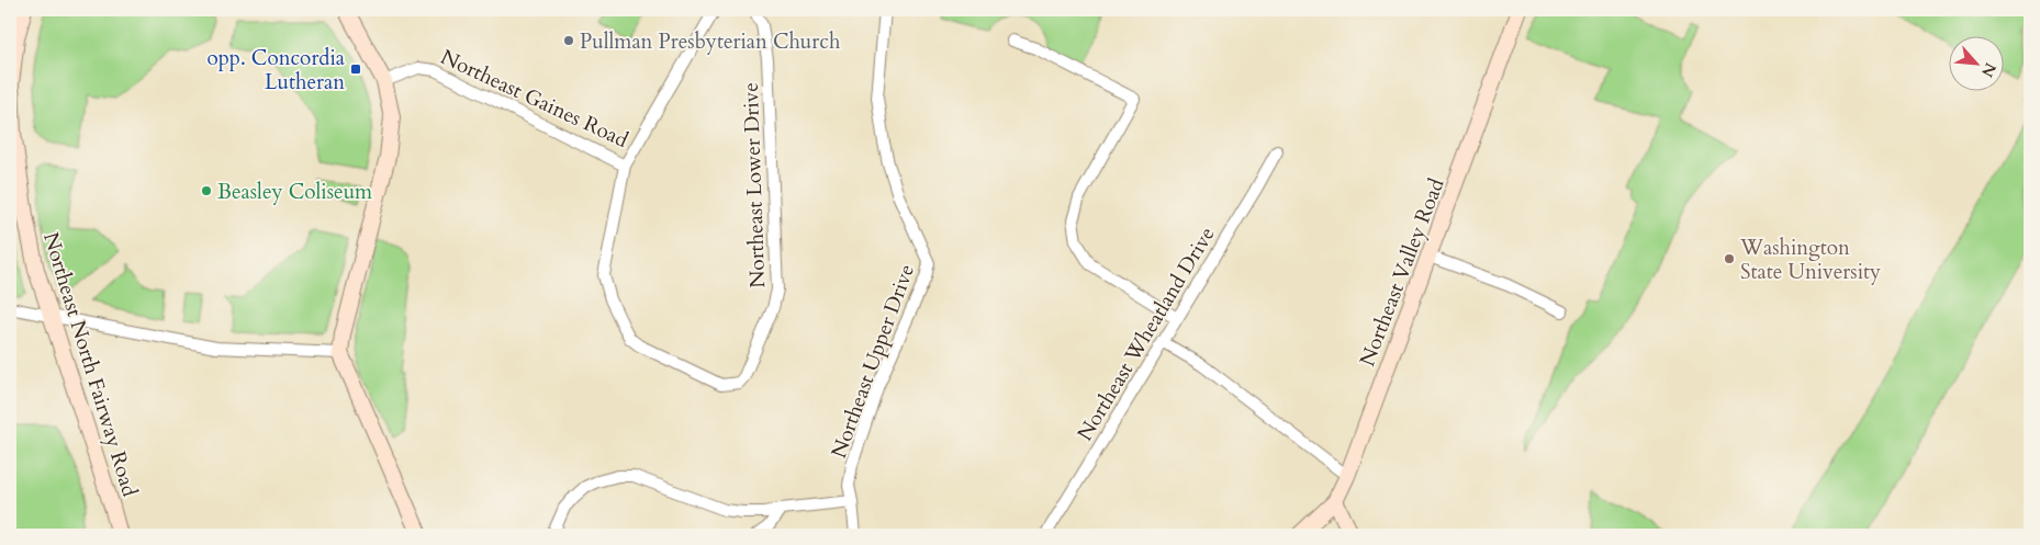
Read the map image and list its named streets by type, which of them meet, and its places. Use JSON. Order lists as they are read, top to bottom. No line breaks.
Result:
{"streets":{"street":["Northeast Gaines Road","Northeast Lower Drive","Northeast Valley Road","Northeast Wheatland Drive","Northeast Upper Drive","Northeast North Fairway Road"]},"crossings":[["Northeast Gaines Road","Northeast Lower Drive"]],"places":{"other":["Pullman Presbyterian Church","Beasley Coliseum","Washington State University"],"transit":["opp. Concordia Lutheran"]},"north":"bottom right"}
